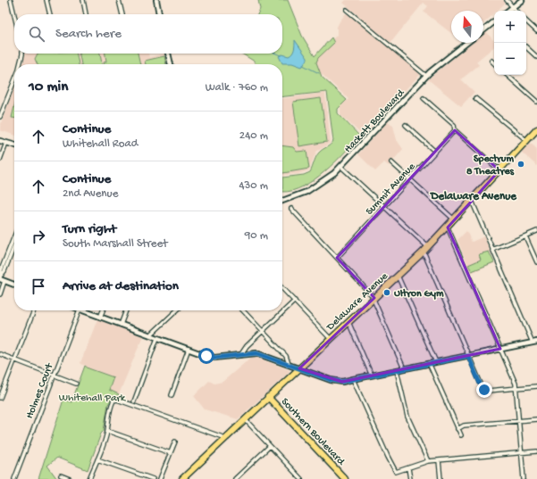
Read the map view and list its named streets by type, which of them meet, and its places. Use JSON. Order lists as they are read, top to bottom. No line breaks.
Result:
{"streets":{"main road":["Delaware Avenue","Southern Boulevard"],"street":["Hackett Boulevard","Summit Avenue","Holmes Court"]},"crossings":[["Delaware Avenue","Southern Boulevard"]],"districts":["Delaware Avenue"],"parks":["Whitehall Park"],"places":["Spectrum 8 Theatres","Ultron Gym"],"north":"top","page":{"map_buttons":["+","−"],"search":"Search here","heading":["10 min","Walk · 760 m"],"list":[["Continue","Whitehall Road","240 m"],["Continue","2nd Avenue","430 m"],["Turn right","South Marshall Street","90 m"],"Arrive at destination"]}}
